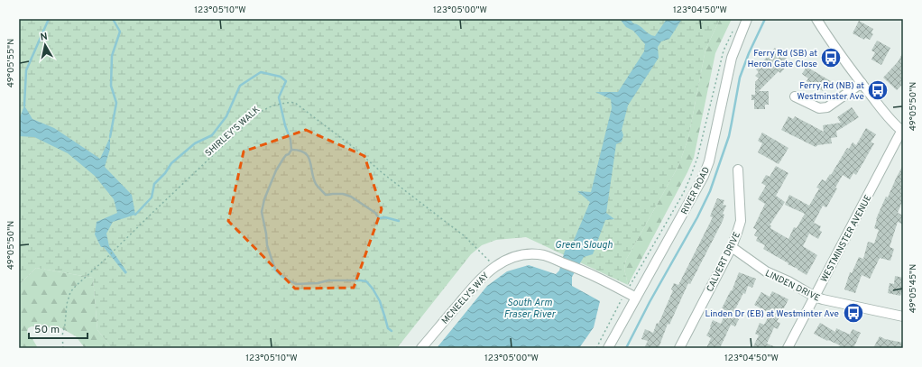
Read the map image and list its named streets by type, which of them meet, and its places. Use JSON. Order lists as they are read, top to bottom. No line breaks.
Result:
{"streets":{"street":["RIVER ROAD","WESTMINSTER AVENUE","CALVERT DRIVE","LINDEN DRIVE","MCNEELYS WAY"],"path":["SHIRLEY'S WALK"]},"crossings":[["SHIRLEY'S WALK","MCNEELYS WAY"],["RIVER ROAD","MCNEELYS WAY"],["WESTMINSTER AVENUE","LINDEN DRIVE"],["CALVERT DRIVE","LINDEN DRIVE"]],"water":["Green Slough","South Arm Fraser River"],"places":{"bus stop":["Ferry Rd (SB) at Heron Gate Close","Ferry Rd (NB) at Westminster Ave","Linden Dr (EB) at Westminter Ave"]},"scale_bar":"50 m","north":"top","coordinates":["123°05'10\"W","123°05'00\"W","123°04'50\"W","49°05'55\"N","49°05'50\"N","49°05'45\"N"]}
